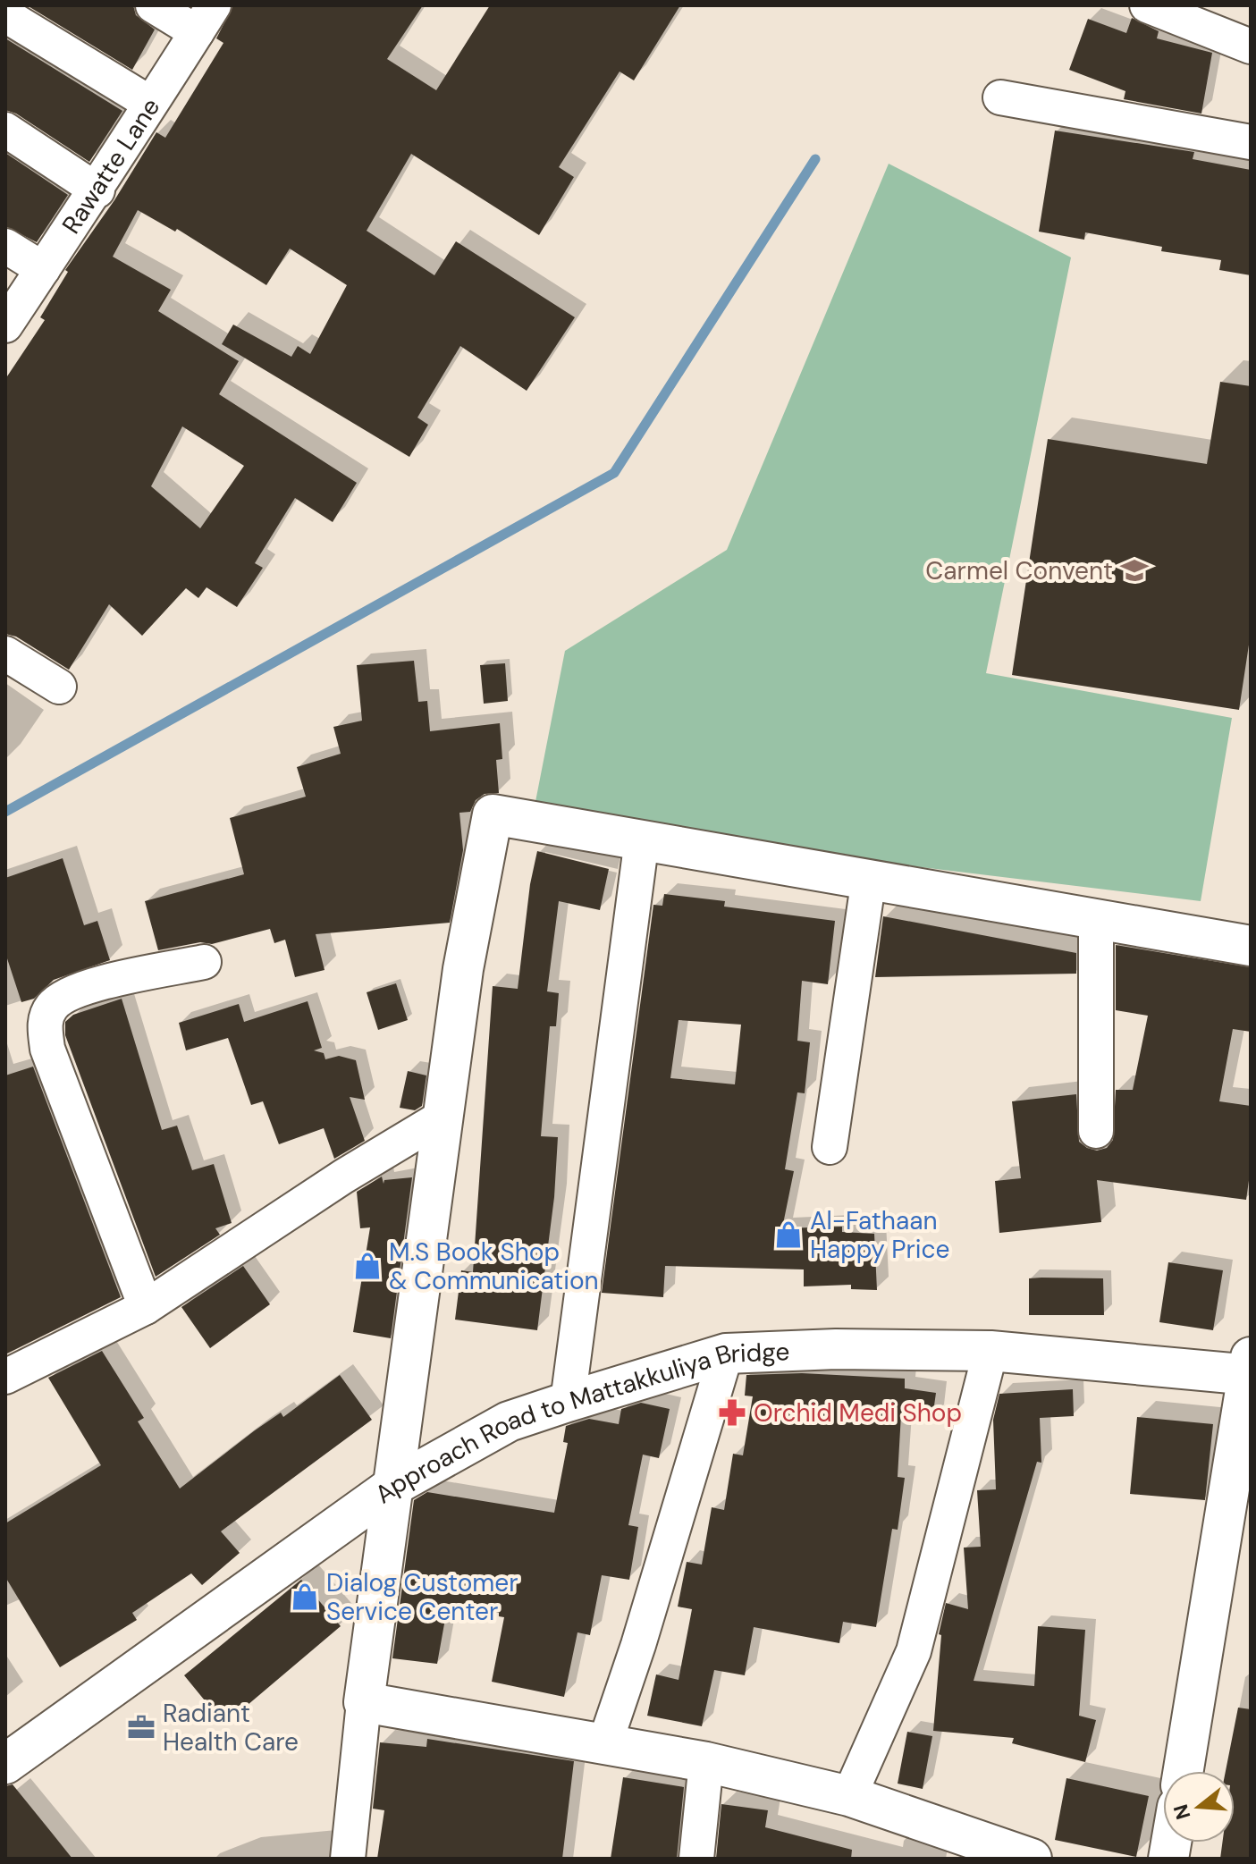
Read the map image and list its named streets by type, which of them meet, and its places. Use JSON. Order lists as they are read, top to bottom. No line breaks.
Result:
{"streets":{"street":["Rawatte Lane","Approach Road to Mattakkuliya Bridge"]},"places":{"school or university":["Carmel Convent"],"shop":["Al-Fathaan Happy Price","M.S Book Shop & Communication","Dialog Customer Service Center"],"pharmacy":["Orchid Medi Shop"],"office":["Radiant Health Care"]},"north":"left"}
